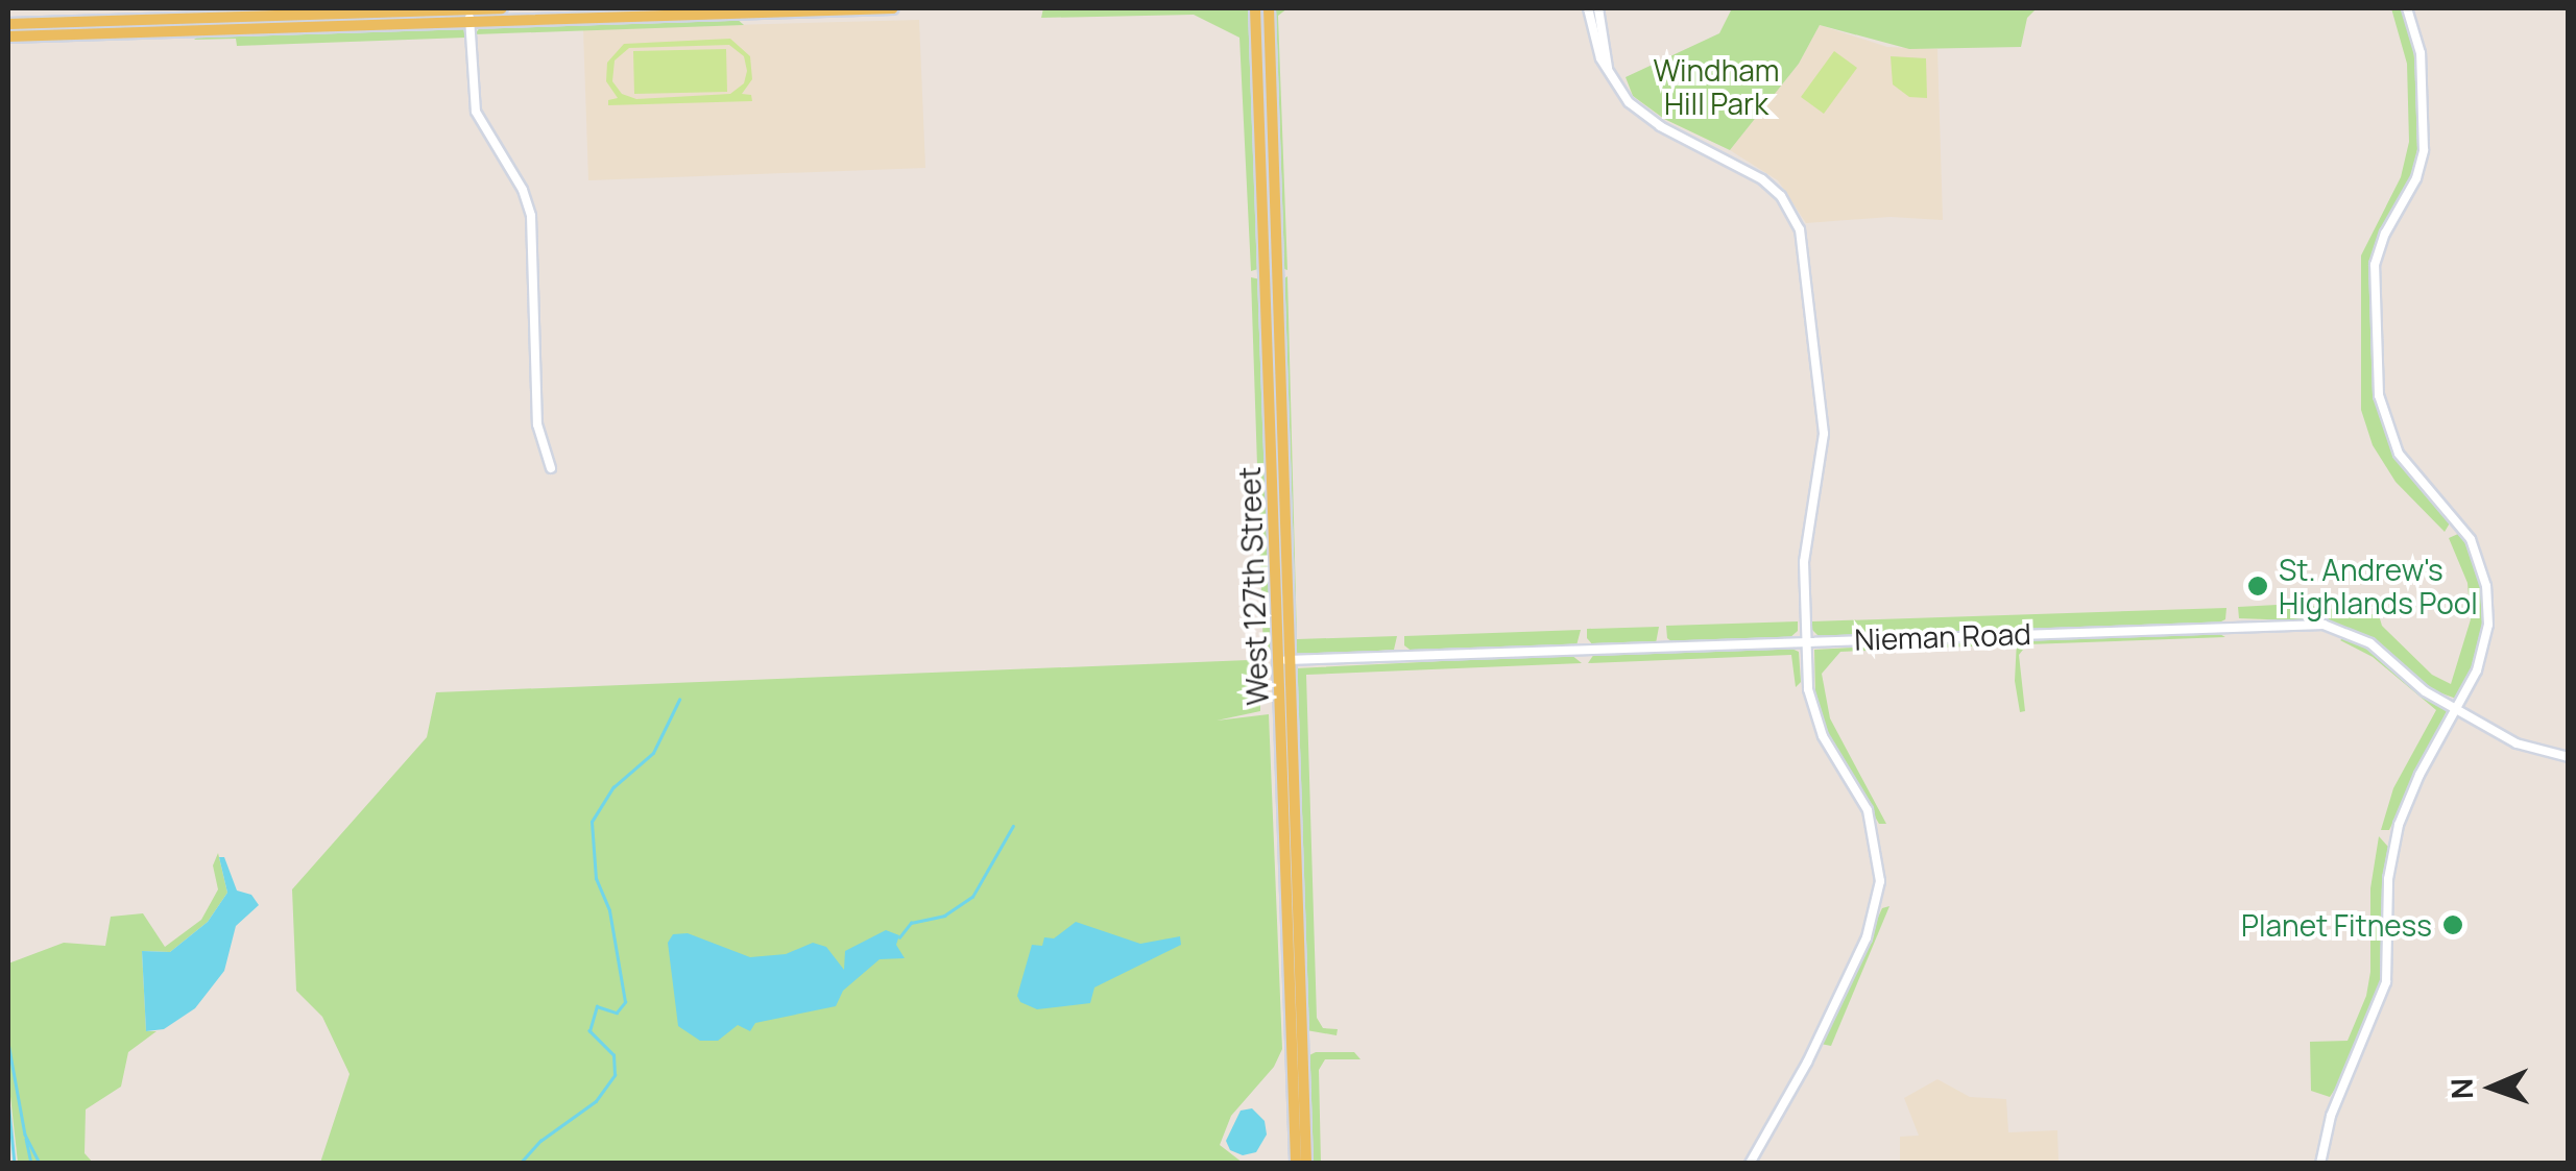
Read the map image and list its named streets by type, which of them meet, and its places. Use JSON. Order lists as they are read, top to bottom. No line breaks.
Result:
{"streets":{"main road":["West 127th Street"],"street":["Nieman Road"]},"crossings":[["West 127th Street","Nieman Road"]],"parks":["Windham Hill Park"],"places":["St. Andrew's Highlands Pool","Planet Fitness"],"north":"left"}
